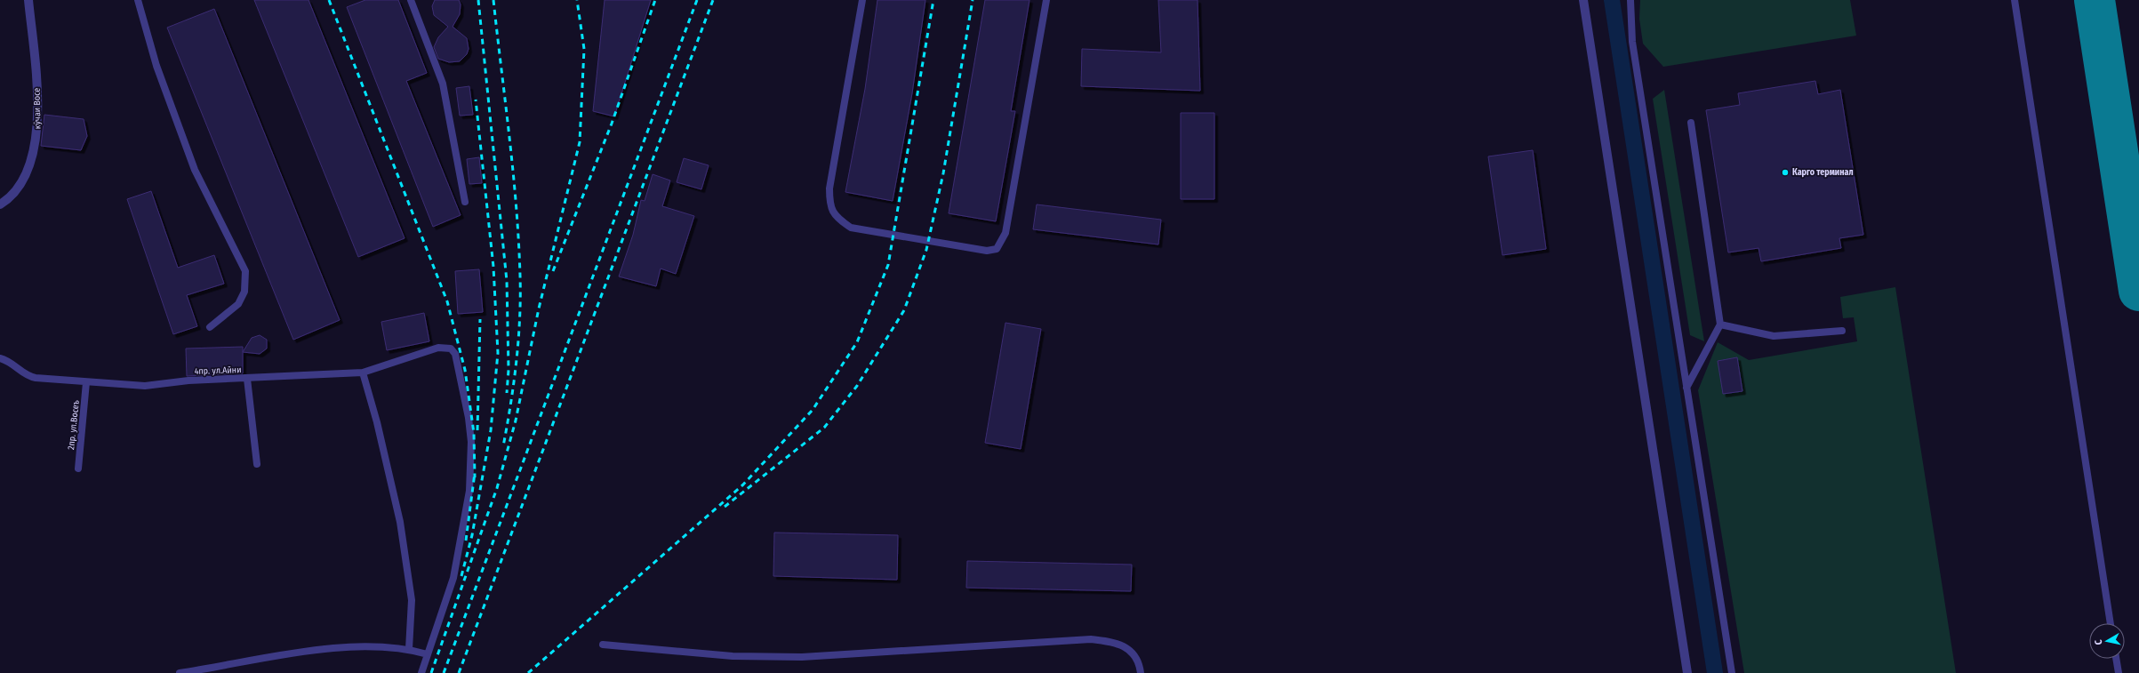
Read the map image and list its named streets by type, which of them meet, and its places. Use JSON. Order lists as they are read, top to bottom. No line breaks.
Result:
{"streets":{"street":["кӯчаи Восе"],"lane":["4пр. ул.Айни","2пр. ул.Восеъ"]},"crossings":[["4пр. ул.Айни","2пр. ул.Восеъ"]],"places":["Карго терминал"],"north":"left"}
